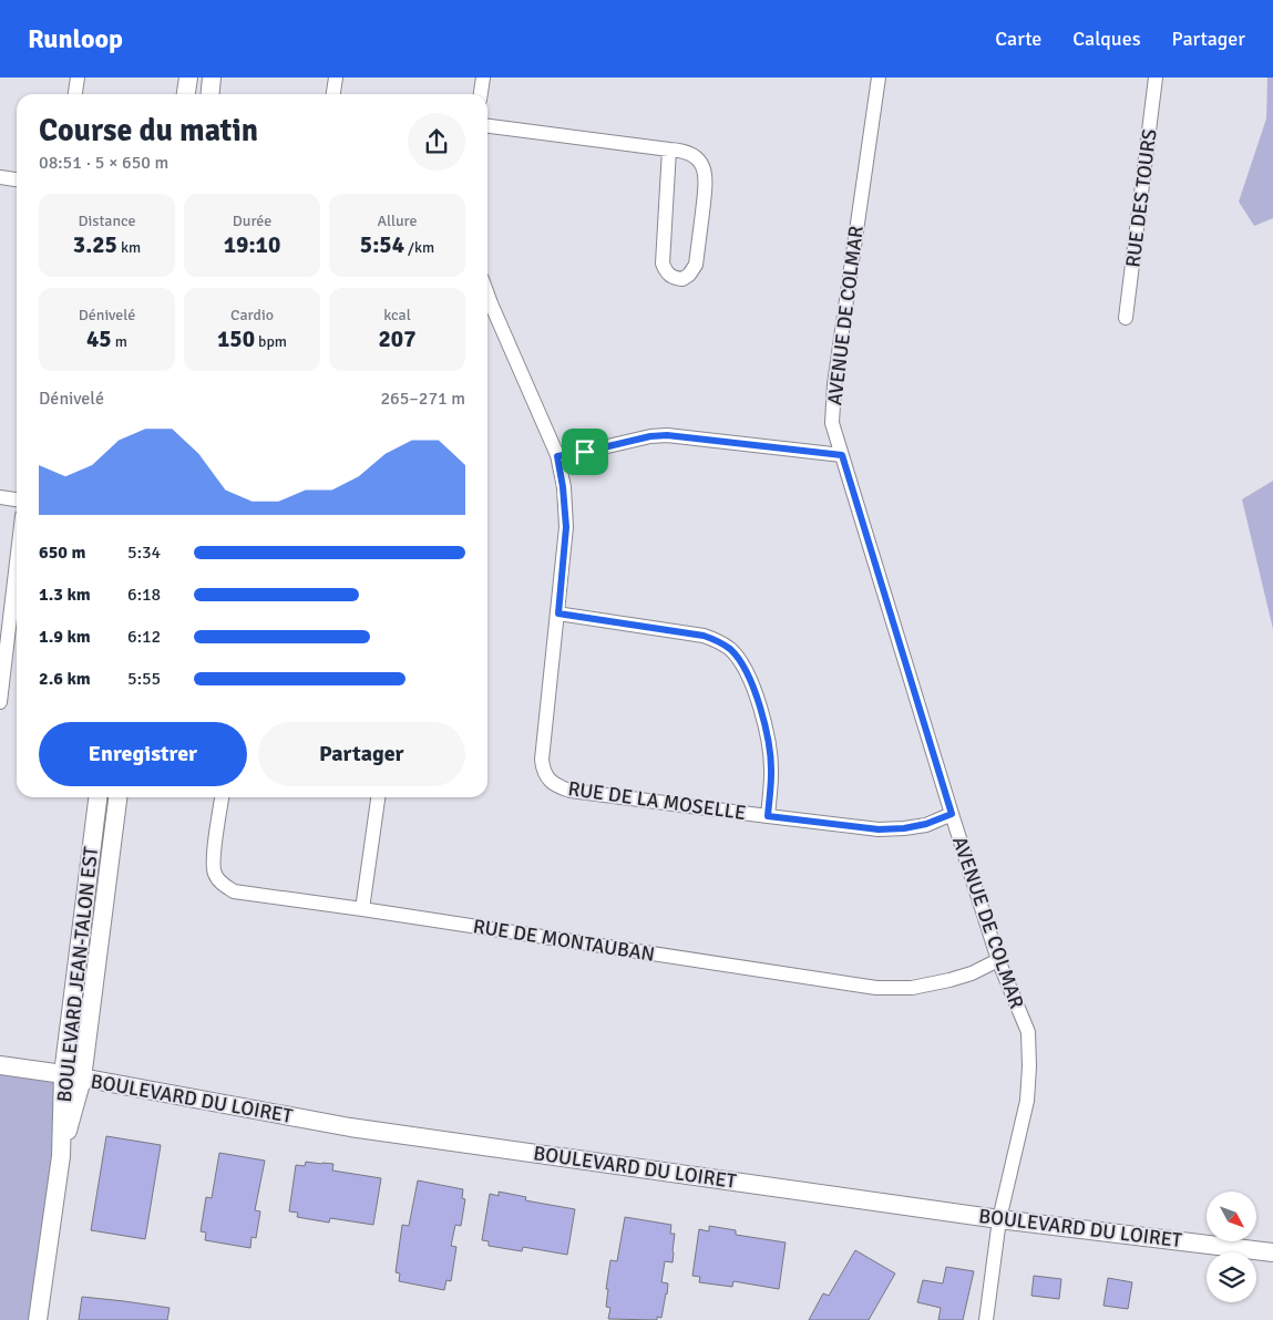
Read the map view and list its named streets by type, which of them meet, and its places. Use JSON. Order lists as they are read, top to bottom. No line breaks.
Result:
{"streets":{"street":["RUE DES TOURS","AVENUE DE COLMAR","RUE DE LA MOSELLE","RUE DE MONTAUBAN","BOULEVARD JEAN-TALON EST","BOULEVARD DU LOIRET"]},"crossings":[["AVENUE DE COLMAR","RUE DE LA MOSELLE"],["AVENUE DE COLMAR","RUE DE MONTAUBAN"],["AVENUE DE COLMAR","BOULEVARD DU LOIRET"],["BOULEVARD JEAN-TALON EST","BOULEVARD DU LOIRET"]],"north":"bottom right","page":{"header":"Runloop","nav":["Carte","Calques","Partager"],"heading":["Course du matin","08:51 · 5 × 650 m"],"stats":[["Distance","3.25 km"],["Durée","19:10"],["Allure","5:54 /km"],["Dénivelé","45 m"],["Cardio","150 bpm"],["kcal","207"]],"chart":["Dénivelé","265–271 m"],"list":[{"name":"650 m","note":"5:34"},{"name":"1.3 km","note":"6:18"},{"name":"1.9 km","note":"6:12"},{"name":"2.6 km","note":"5:55"}],"buttons":["Enregistrer","Partager"]}}
